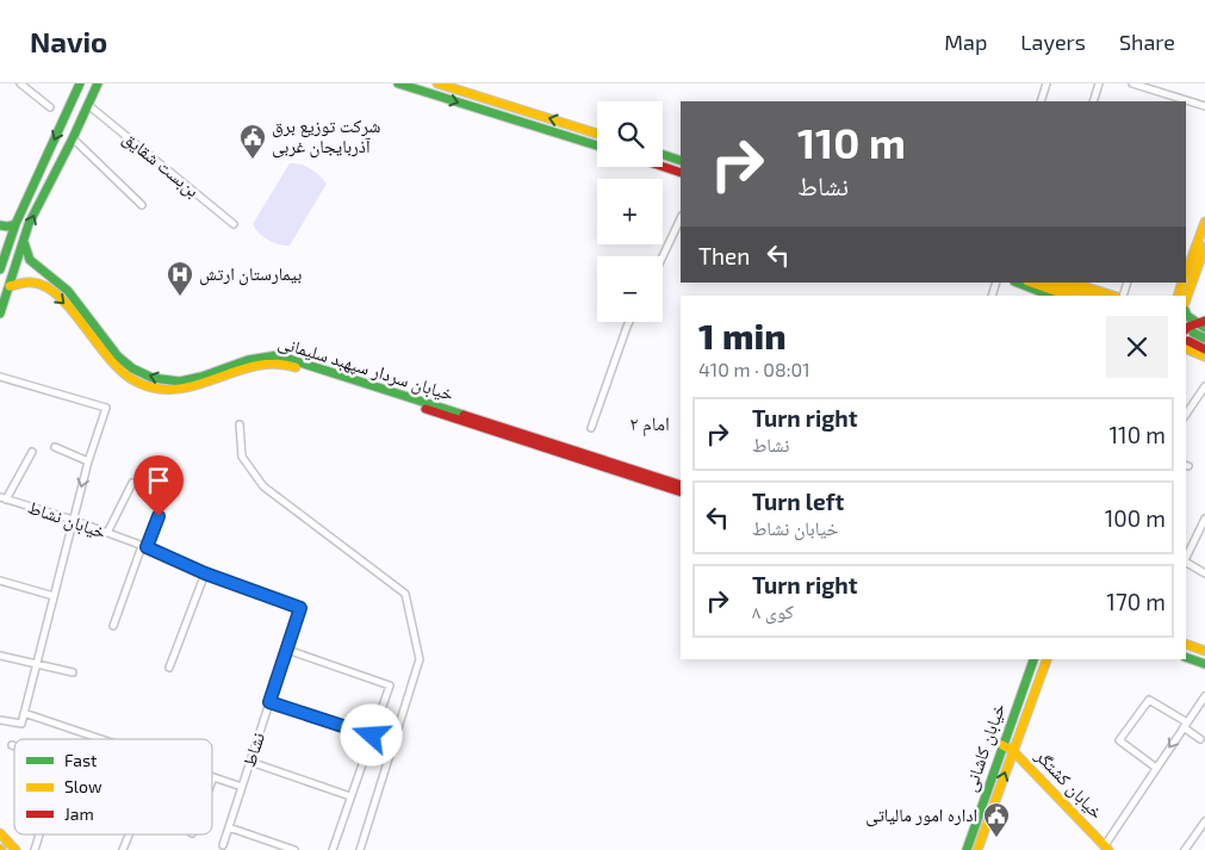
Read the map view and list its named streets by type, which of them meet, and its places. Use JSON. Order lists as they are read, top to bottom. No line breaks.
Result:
{"streets":{"main road":["خیابان سردار سپهبد سلیمانی","خیابان کاشانی","خیابان کشتگر"],"street":["بن‌بست شقایق","خیابان نشاط","نشاط"]},"crossings":[["خیابان نشاط","نشاط"],["خیابان کاشانی","خیابان کشتگر"]],"districts":["امام ۲"],"places":{"public building":["شرکت توزیع برق آذربایجان غربی","اداره امور مالیاتی"],"hospital":["بیمارستان ارتش"]},"legend":["Fast","Slow","Jam"],"page":{"header":"Navio","nav":["Map","Layers","Share"],"map_buttons":["+","−"],"turn":["110 m","نشاط"],"then":"Then","heading":["1 min","410 m · 08:01"],"list":[{"name":"Turn right","note":"نشاط","value":"110 m"},{"name":"Turn left","note":"خیابان نشاط","value":"100 m"},{"name":"Turn right","note":"کوی ۸","value":"170 m"}]}}
